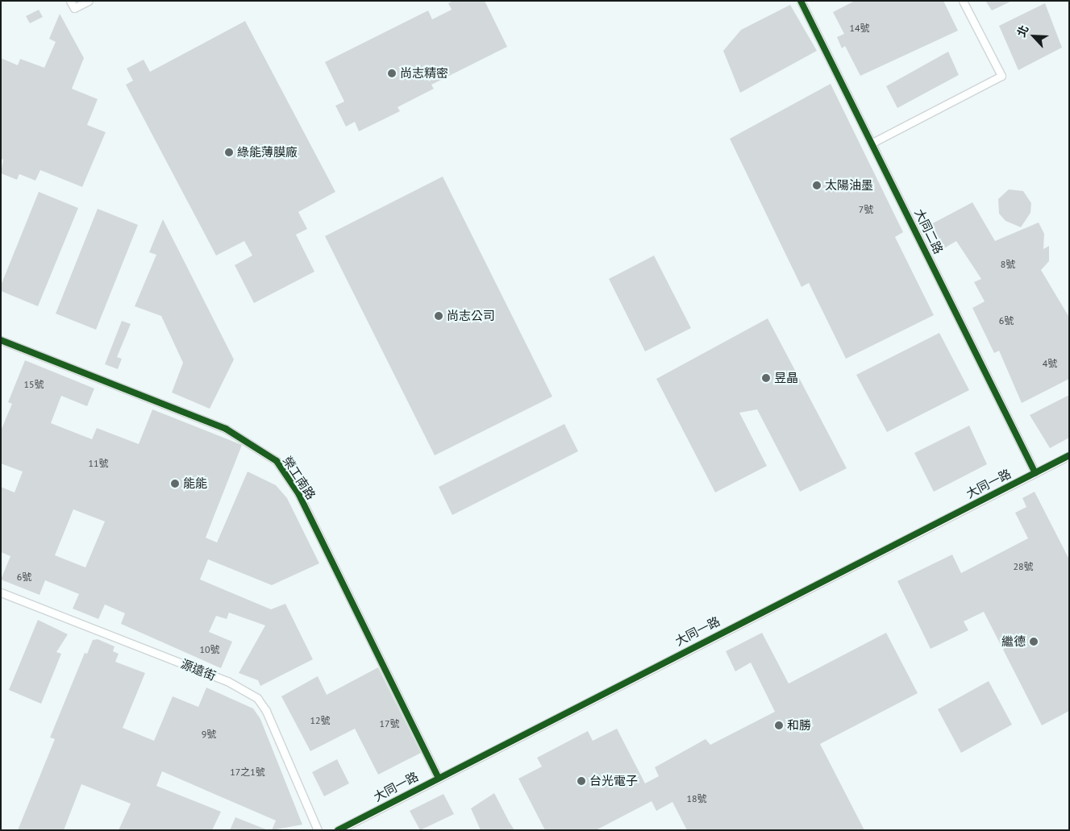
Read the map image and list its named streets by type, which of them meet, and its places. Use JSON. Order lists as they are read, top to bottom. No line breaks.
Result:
{"streets":{"street":["大同二路","榮工南路","大同一路","源遠街"]},"crossings":[["大同二路","大同一路"],["榮工南路","大同一路"]],"places":["尚志精密","綠能薄膜廠","太陽油墨","尚志公司","昱晶","能能","繼德","和勝","台光電子"],"house_numbers":["14號","7號","8號","6號","4號","15號","11號","28號","6號","10號","12號","17號","9號","17之1號","18號"],"north":"top left"}
